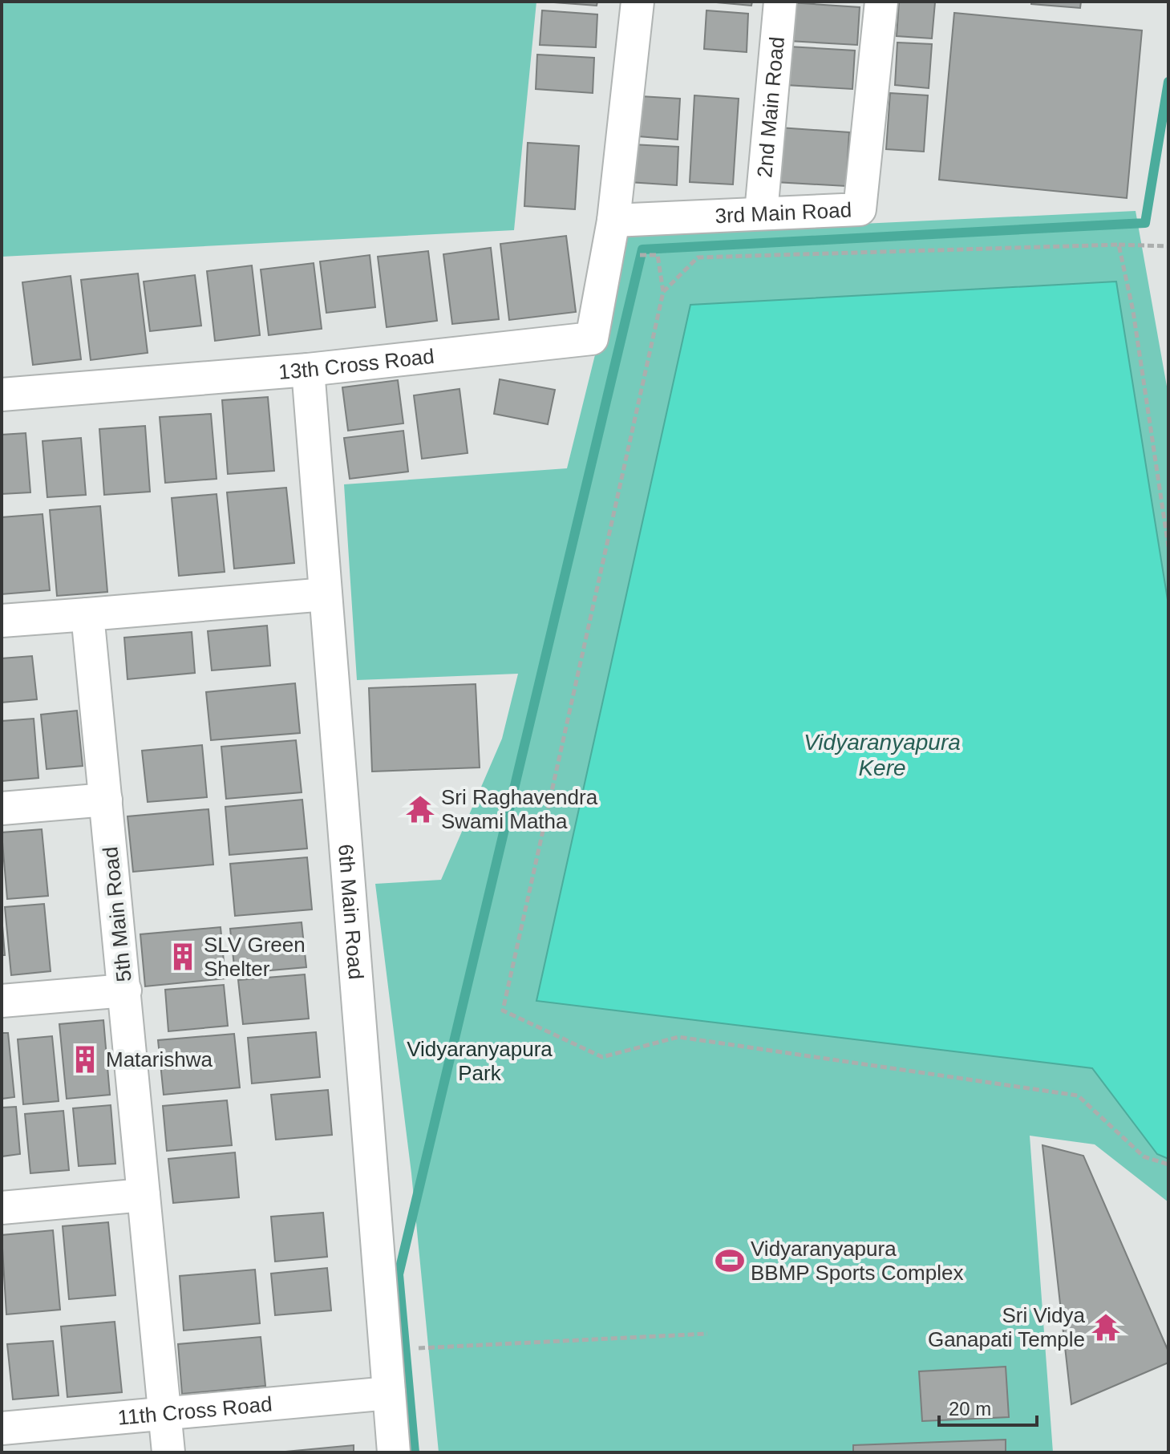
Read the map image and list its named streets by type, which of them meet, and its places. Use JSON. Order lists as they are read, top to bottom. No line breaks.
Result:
{"streets":{"street":["2nd Main Road","3rd Main Road","13th Cross Road","6th Main Road","5th Main Road","11th Cross Road"]},"crossings":[["2nd Main Road","3rd Main Road"],["3rd Main Road","13th Cross Road"],["13th Cross Road","6th Main Road"],["6th Main Road","11th Cross Road"],["5th Main Road","11th Cross Road"]],"water":["Vidyaranyapura Kere"],"parks":["Vidyaranyapura Park"],"places":{"temple":["Sri Raghavendra Swami Matha","Sri Vidya Ganapati Temple"],"building":["SLV Green Shelter","Matarishwa"],"sports":["Vidyaranyapura BBMP Sports Complex"]},"scale_bar":"20 m"}
